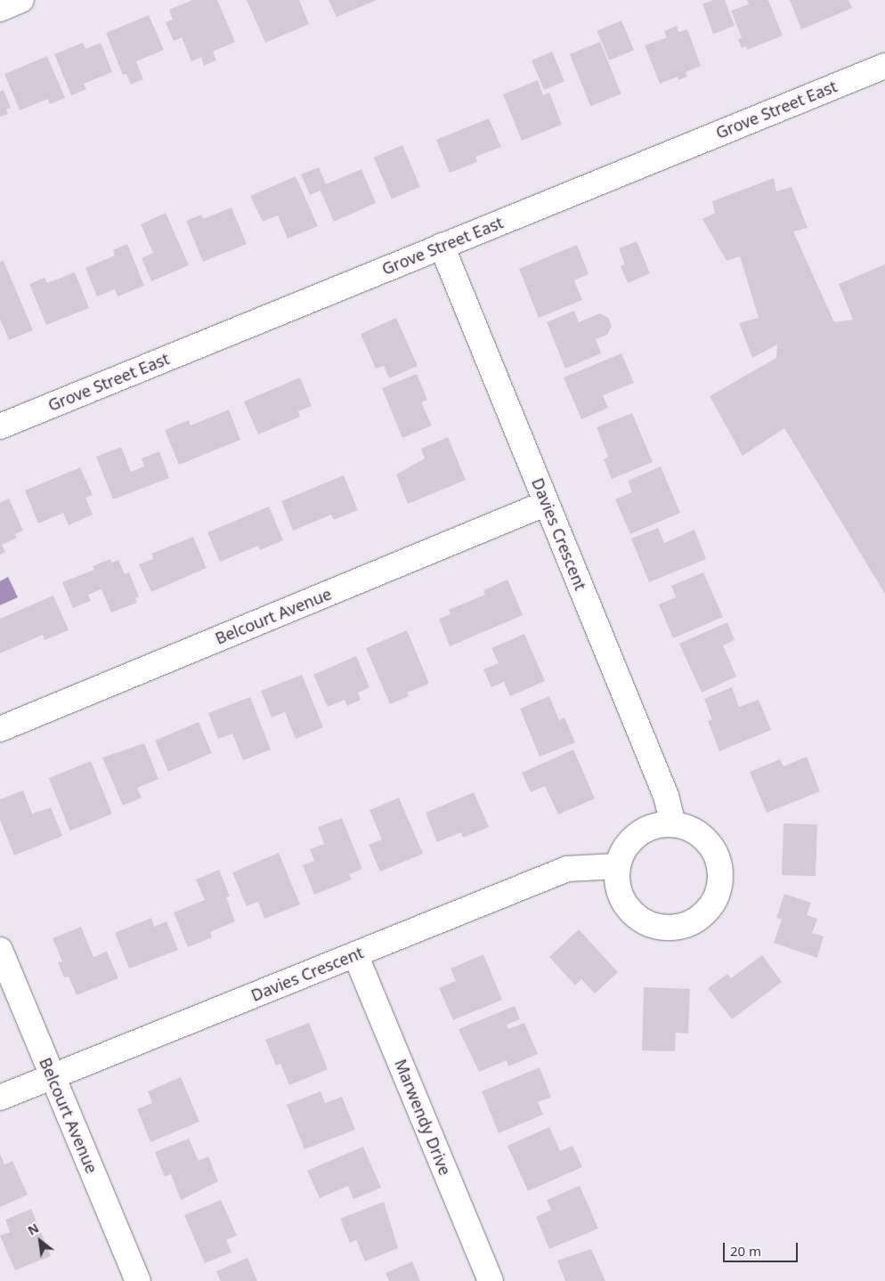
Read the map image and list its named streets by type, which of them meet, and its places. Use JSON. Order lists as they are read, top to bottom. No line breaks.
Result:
{"streets":{"street":["Grove Street East","Davies Crescent","Belcourt Avenue","Marwendy Drive"]},"crossings":[["Grove Street East","Davies Crescent"],["Davies Crescent","Belcourt Avenue"],["Davies Crescent","Marwendy Drive"]],"scale_bar":"20 m","north":"top left"}
